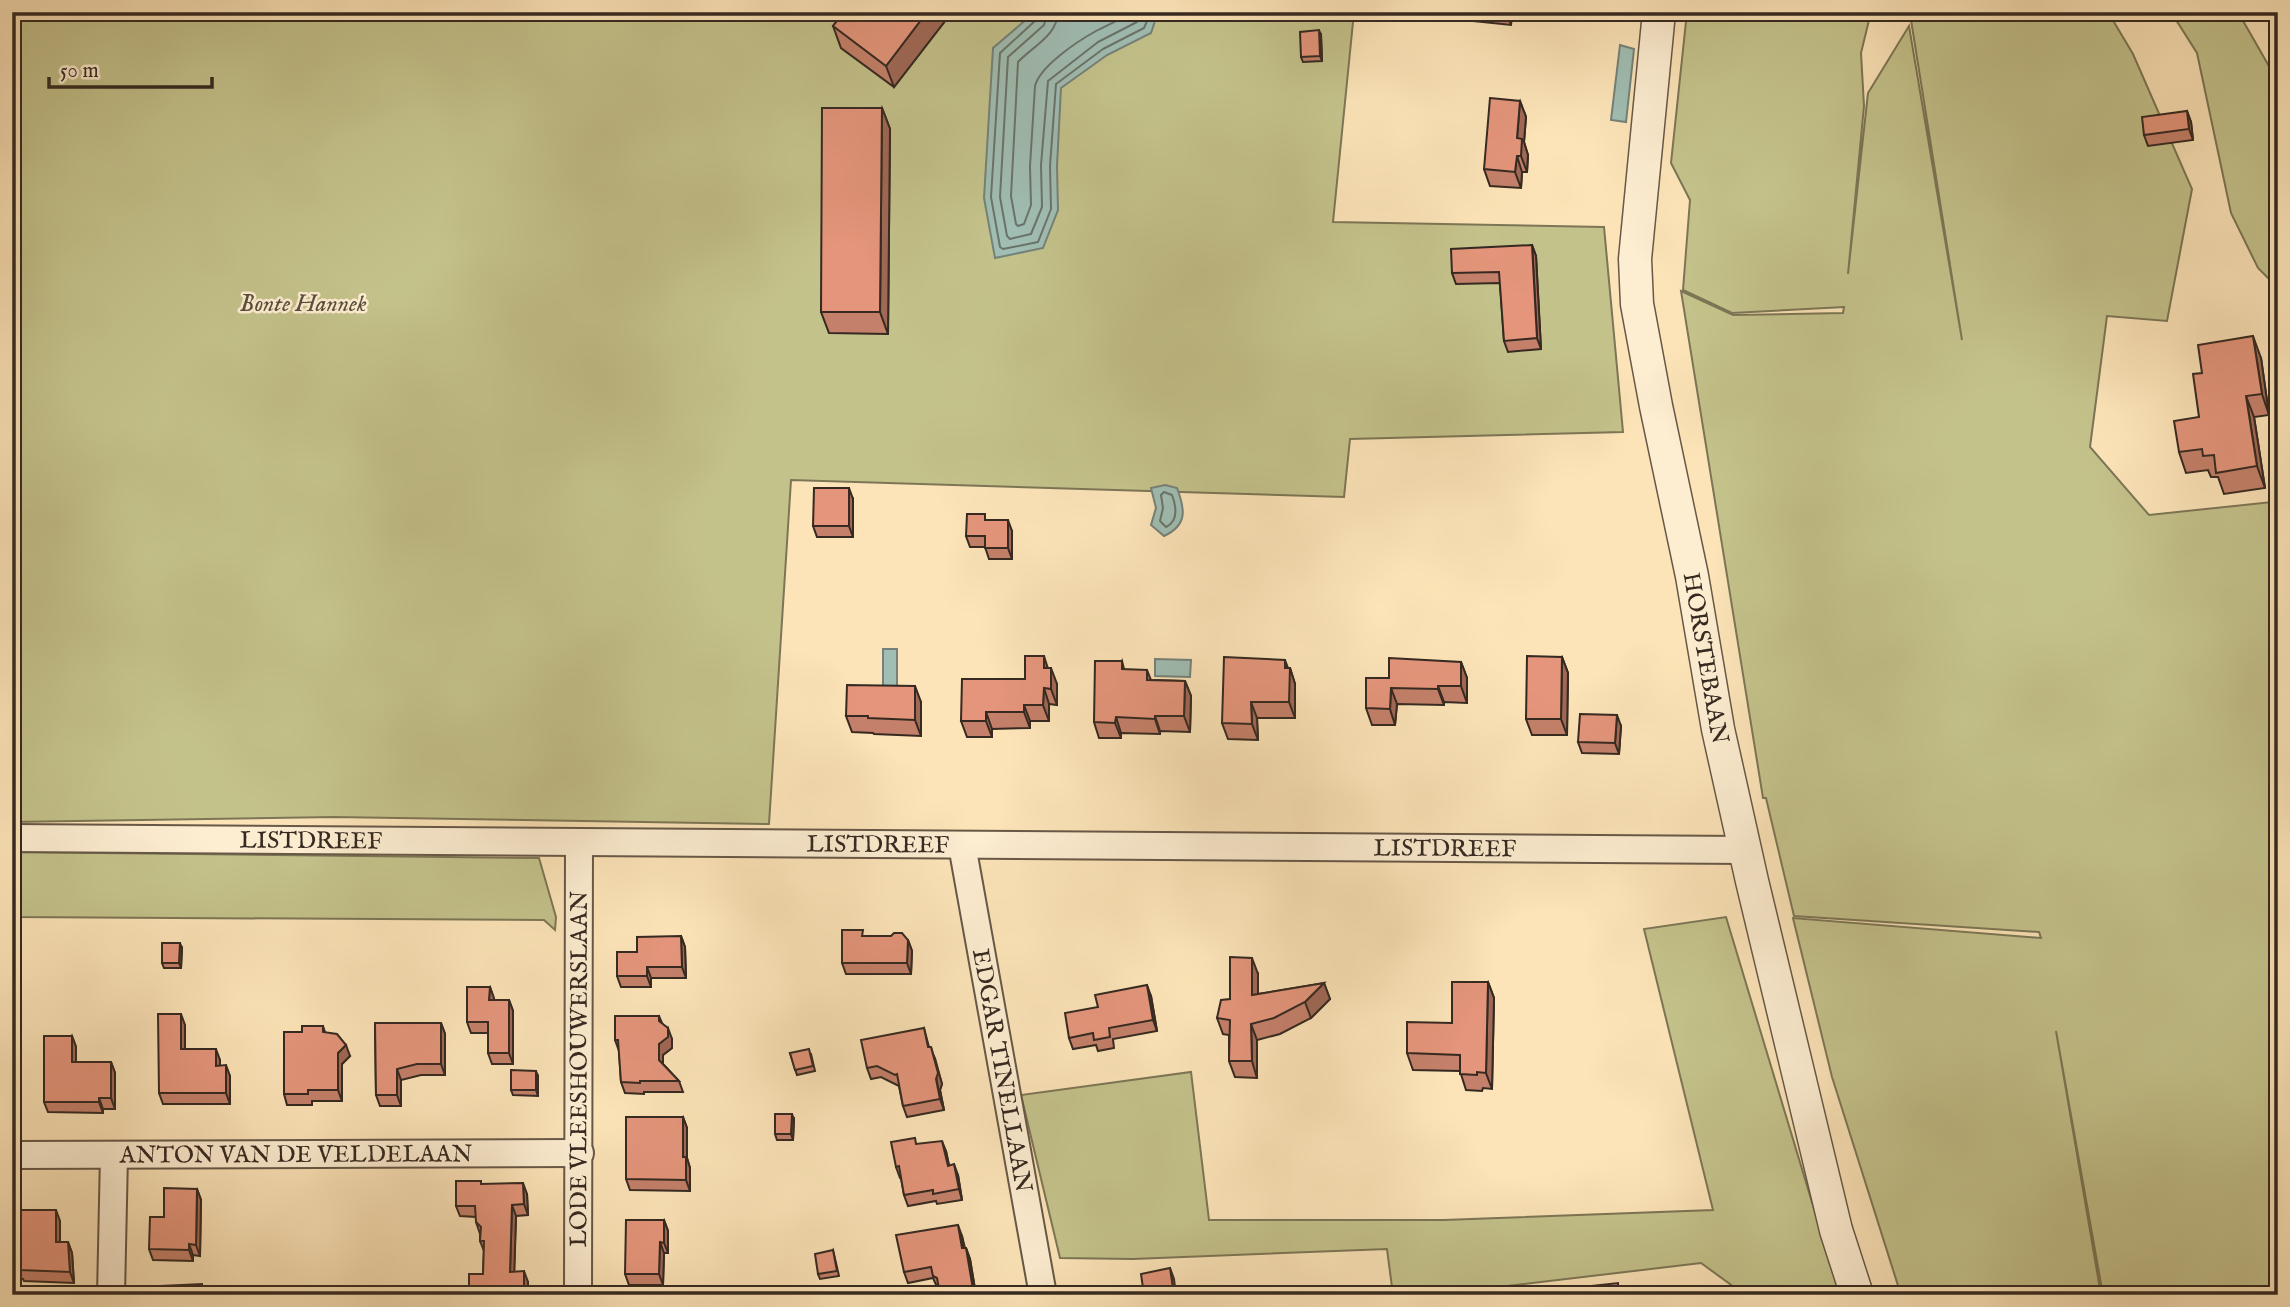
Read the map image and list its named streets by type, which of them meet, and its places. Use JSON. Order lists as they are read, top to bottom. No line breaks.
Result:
{"streets":{"street":["HORSTEBAAN","LISTDREEF","LODE VLEESHOUWERSLAAN","EDGAR TINELLAAN","ANTON VAN DE VELDELAAN"]},"crossings":[["HORSTEBAAN","LISTDREEF"],["LISTDREEF","LODE VLEESHOUWERSLAAN"],["LISTDREEF","EDGAR TINELLAAN"],["LODE VLEESHOUWERSLAAN","ANTON VAN DE VELDELAAN"]],"parks":["Bonte Hannek"],"scale_bar":"50 m"}
